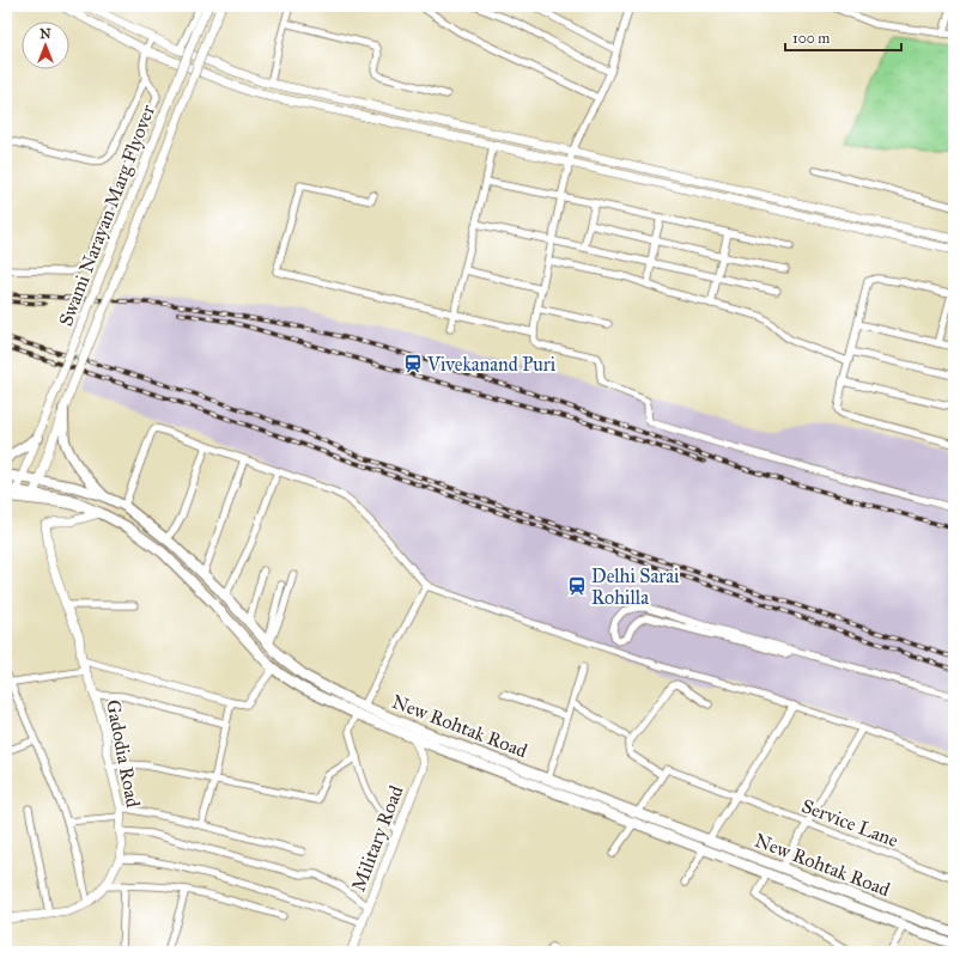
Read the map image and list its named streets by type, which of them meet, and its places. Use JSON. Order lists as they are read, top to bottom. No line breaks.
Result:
{"streets":{"main road":["New Rohtak Road"],"street":["Swami Narayan Marg Flyover","Gadodia Road","Service Lane","Military Road"]},"crossings":[["Swami Narayan Marg Flyover","New Rohtak Road"],["New Rohtak Road","Gadodia Road"],["New Rohtak Road","Military Road"]],"places":{"station":["Vivekanand Puri","Delhi Sarai Rohilla"]},"scale_bar":"100 m","north":"top"}
